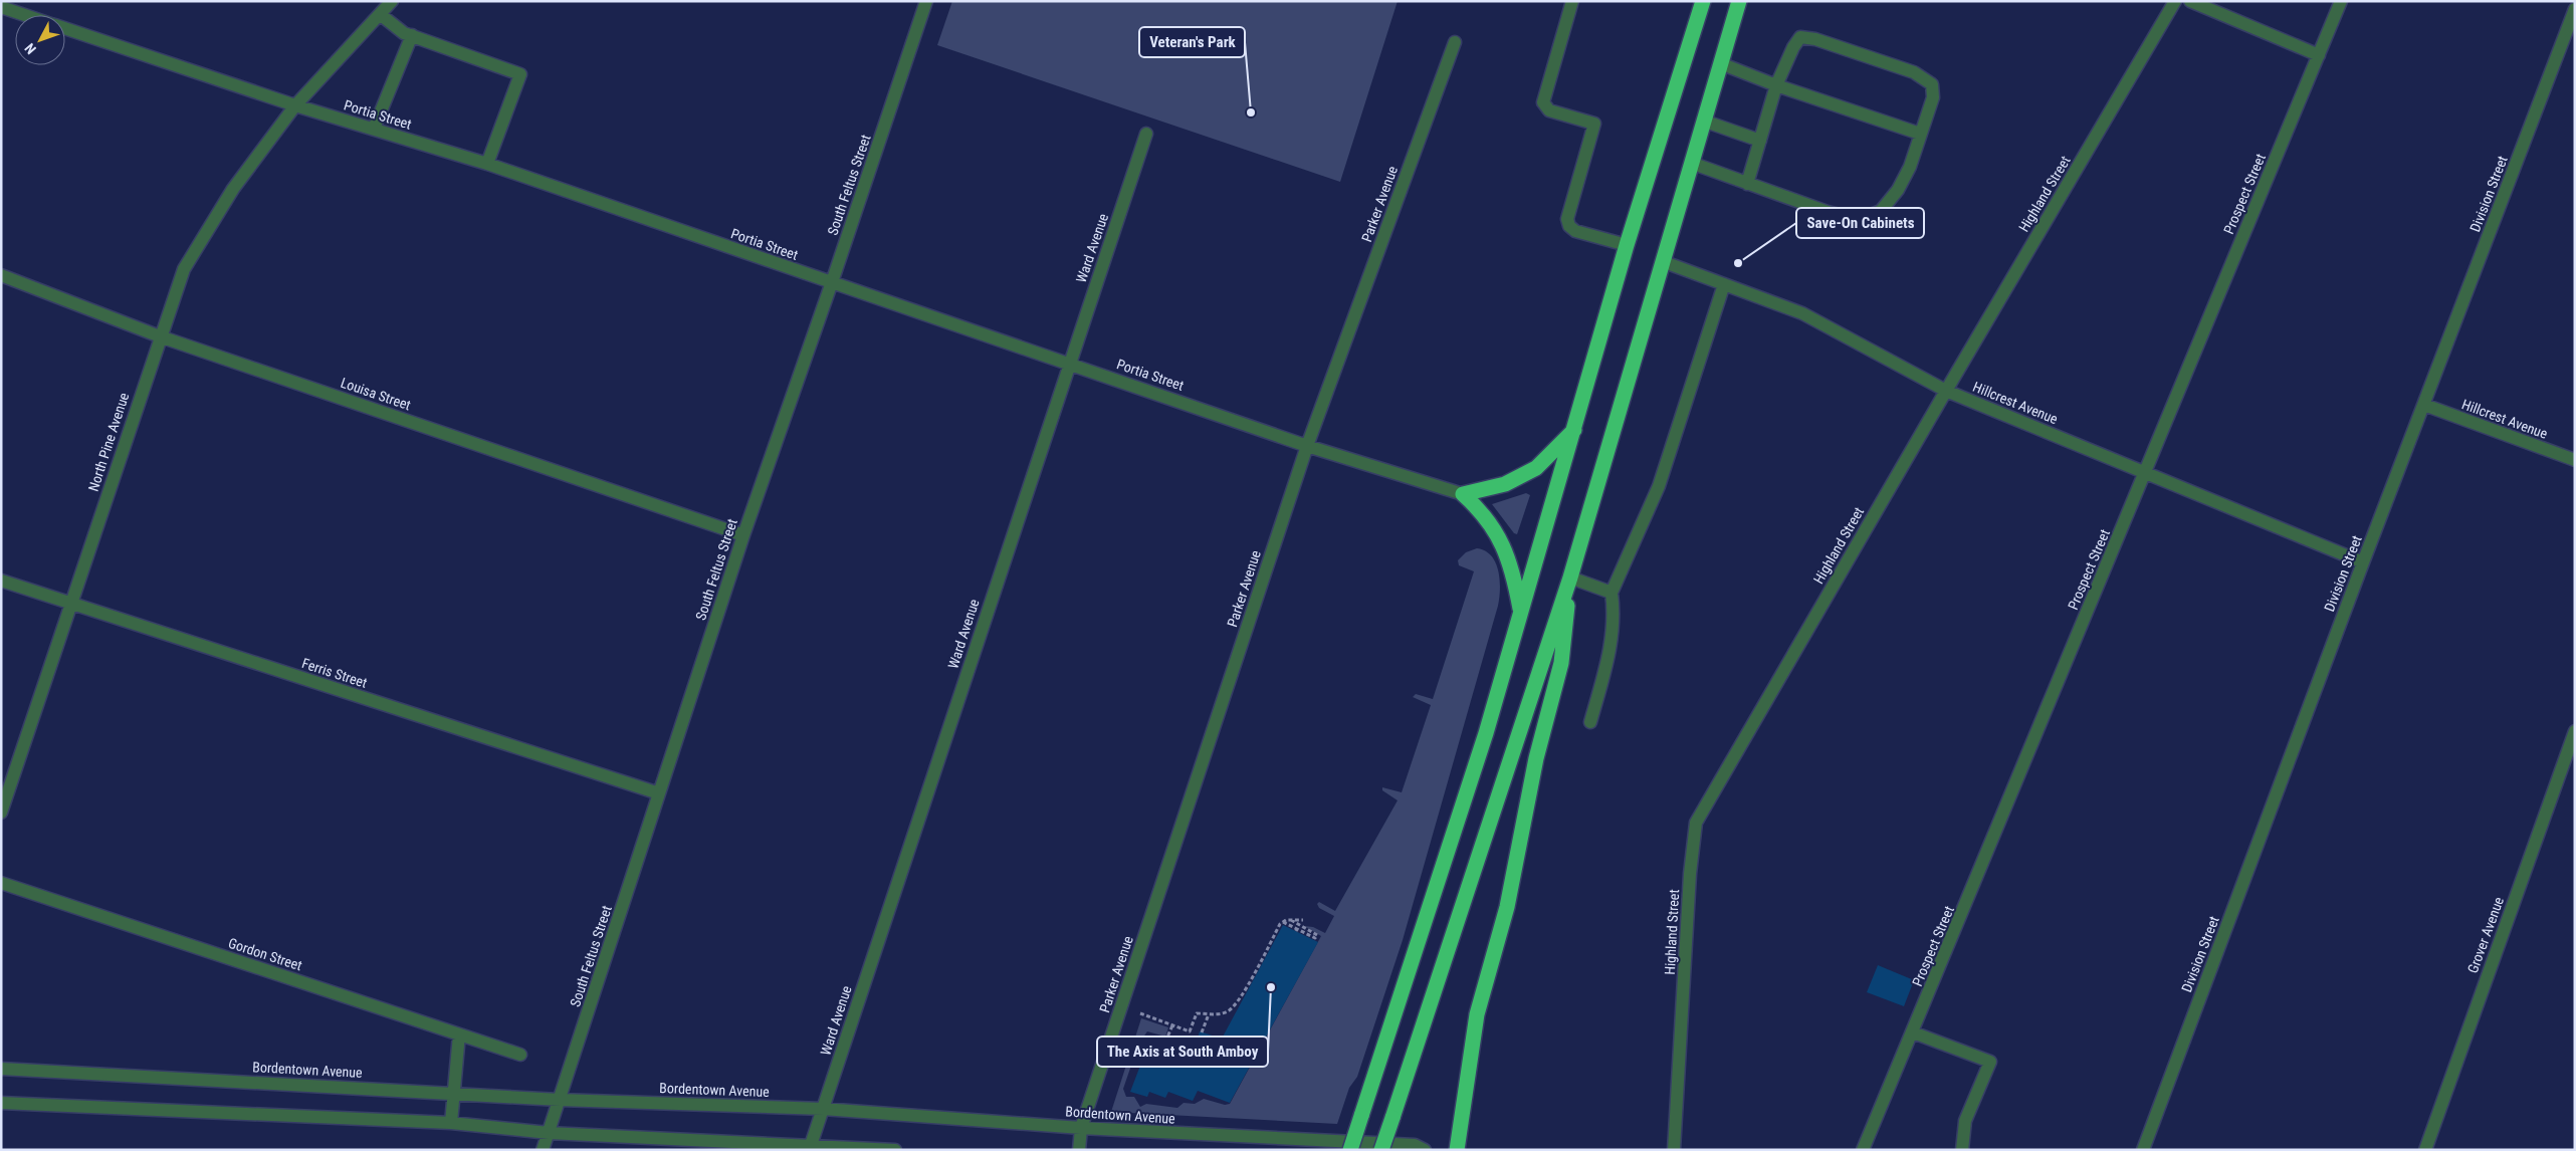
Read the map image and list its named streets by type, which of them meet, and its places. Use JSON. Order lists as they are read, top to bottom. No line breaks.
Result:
{"streets":{"street":["Portia Street","South Feltus Street","Highland Street","Prospect Street","Division Street","Parker Avenue","Ward Avenue","Louisa Street","Hillcrest Avenue","North Pine Avenue","Ferris Street","Grover Avenue","Gordon Street","Bordentown Avenue"]},"crossings":[["Portia Street","South Feltus Street"],["Portia Street","Parker Avenue"],["Portia Street","Ward Avenue"],["Portia Street","North Pine Avenue"],["South Feltus Street","Louisa Street"],["South Feltus Street","Ferris Street"],["South Feltus Street","Bordentown Avenue"],["Highland Street","Hillcrest Avenue"],["Prospect Street","Hillcrest Avenue"],["Division Street","Hillcrest Avenue"],["Parker Avenue","Bordentown Avenue"],["Ward Avenue","Bordentown Avenue"],["Louisa Street","North Pine Avenue"],["North Pine Avenue","Ferris Street"]],"places":["Veteran's Park","Save-On Cabinets","The Axis at South Amboy"],"north":"bottom left"}
